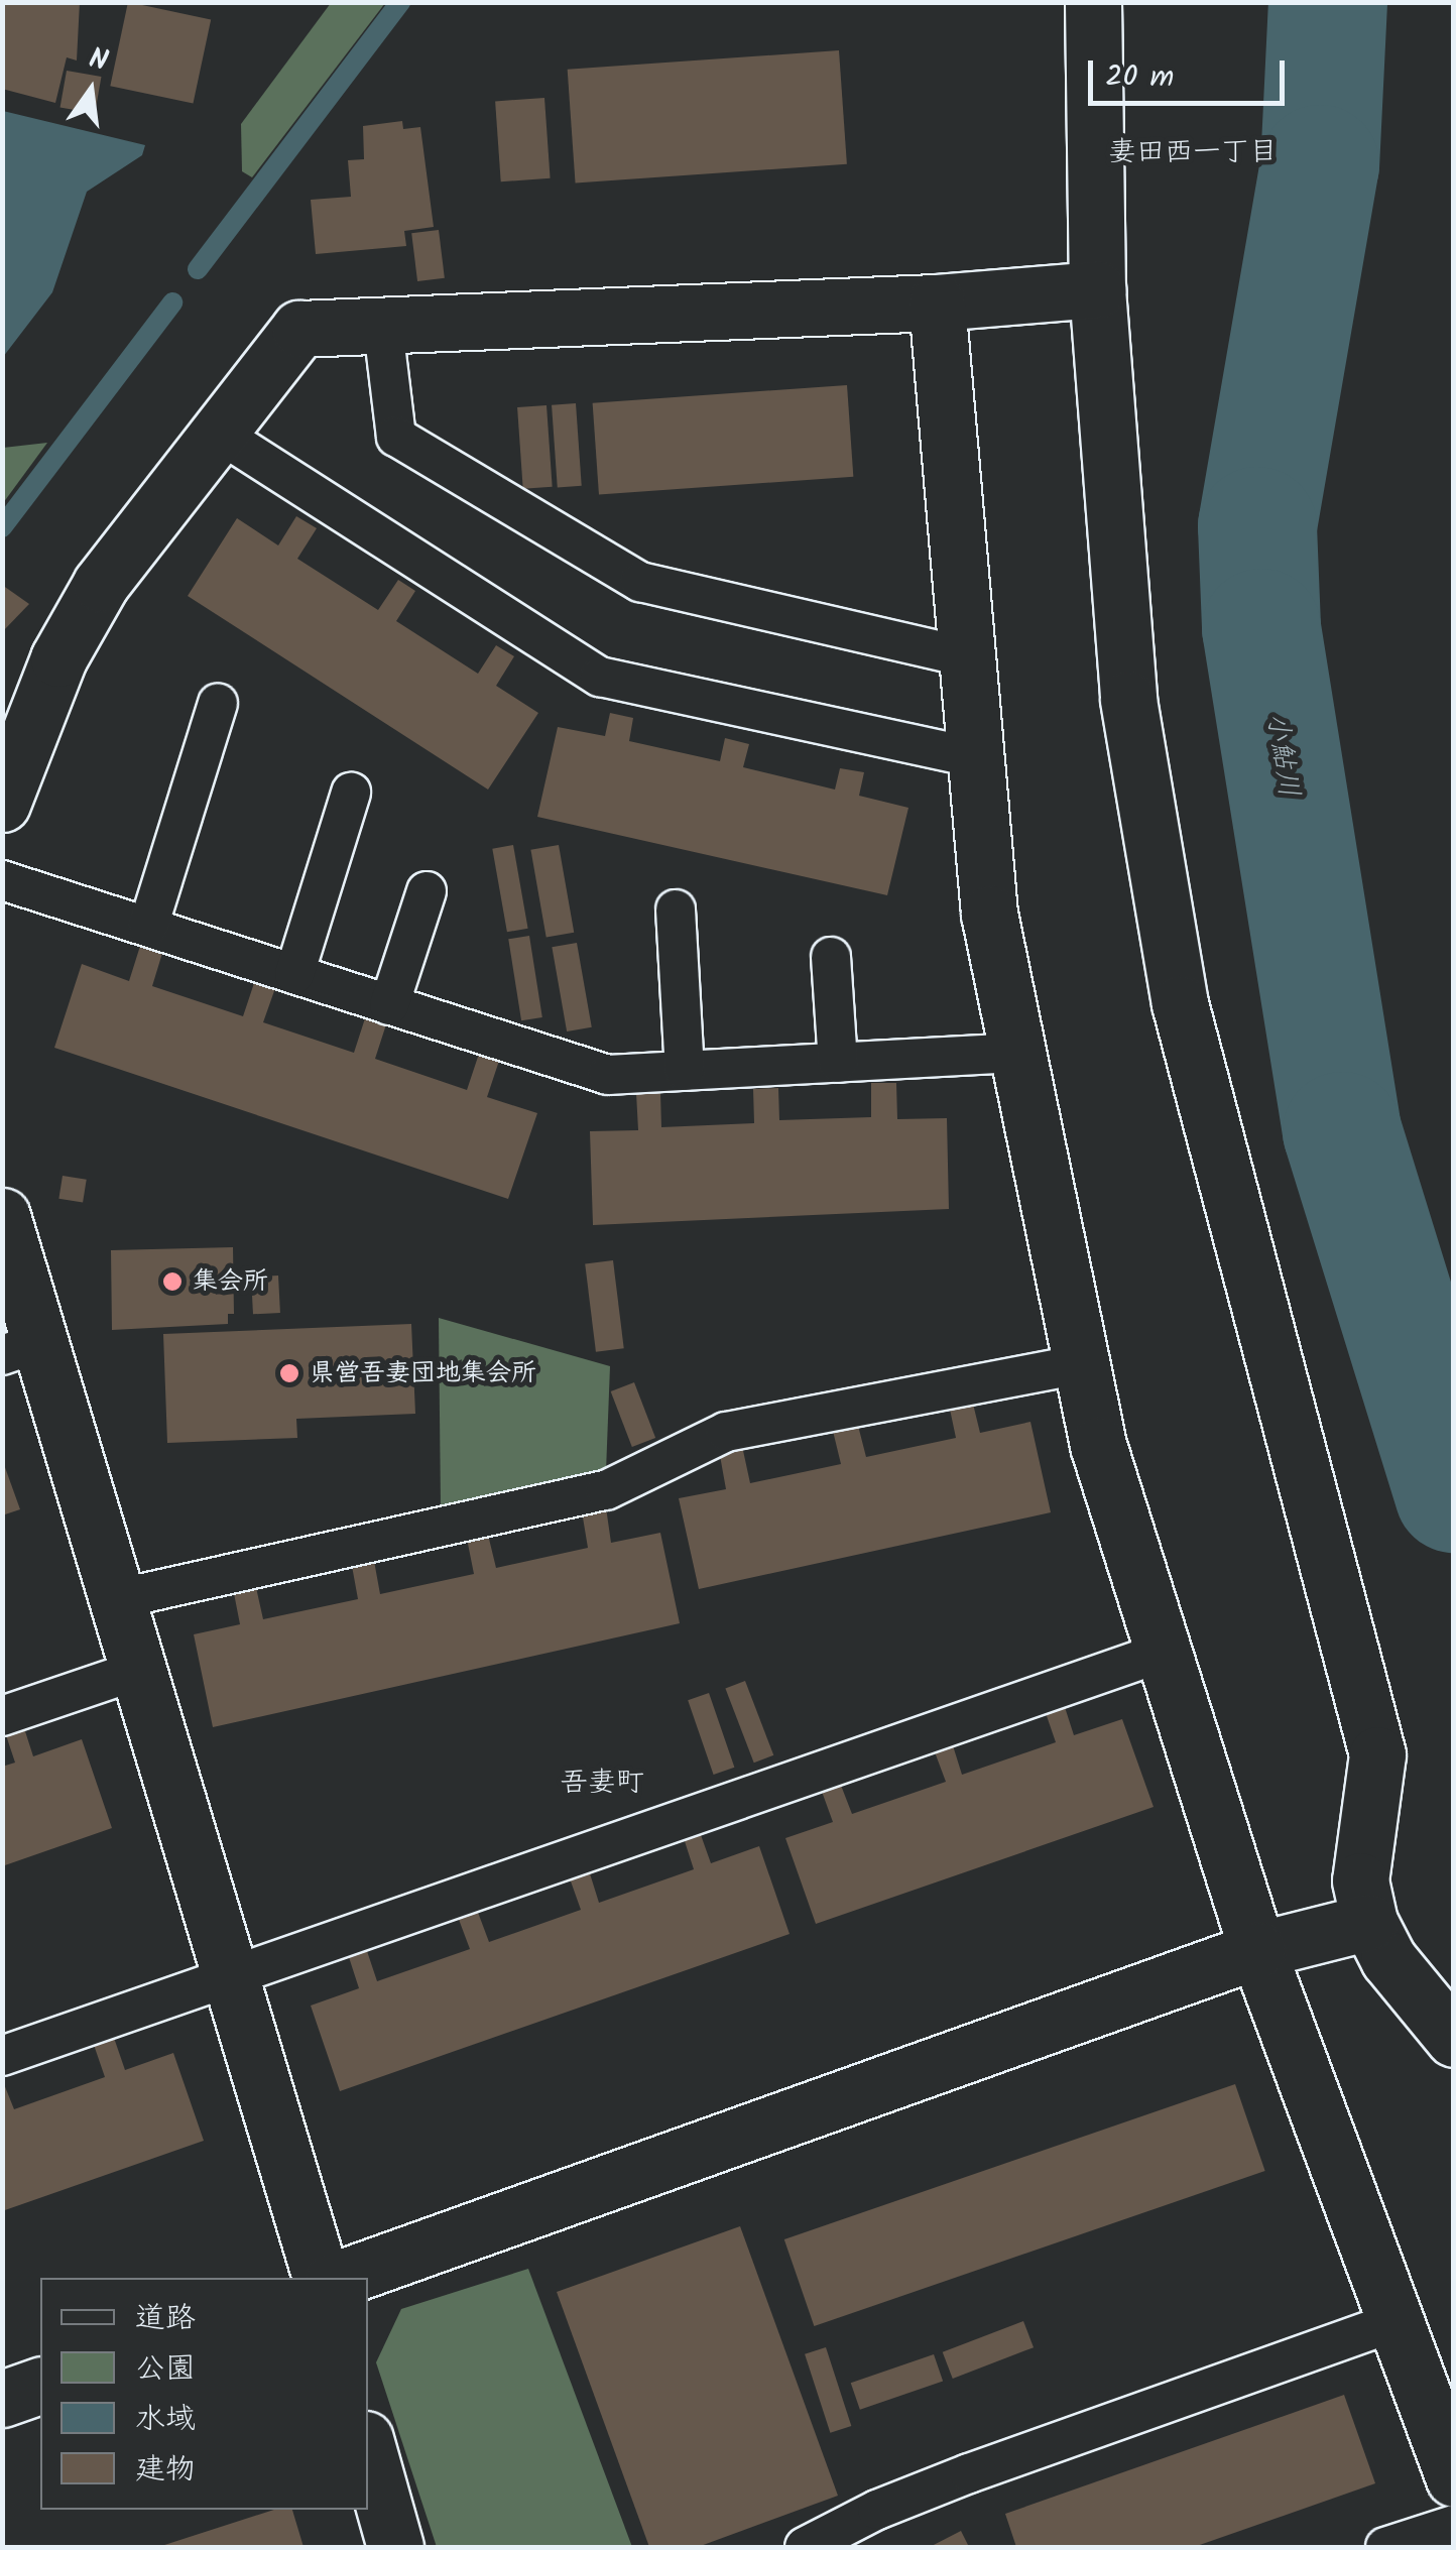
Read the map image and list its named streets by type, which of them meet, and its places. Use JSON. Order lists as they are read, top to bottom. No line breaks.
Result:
{"districts":["妻田西一丁目","吾妻町"],"water":["小鮎川"],"places":["集会所","県営吾妻団地集会所"],"legend":["道路","公園","水域","建物"],"scale_bar":"20 m","north":"top"}
